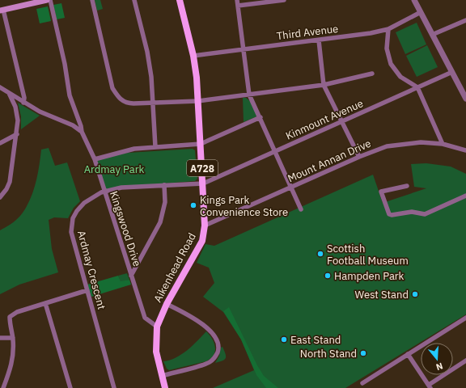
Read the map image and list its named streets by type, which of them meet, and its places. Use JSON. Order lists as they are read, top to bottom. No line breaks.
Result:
{"streets":{"main road":["A728","Aikenhead Road"],"street":["Third Avenue","Kinmount Avenue","Mount Annan Drive","Kingswood Drive","Ardmay Crescent"]},"crossings":[["Third Avenue","Aikenhead Road"],["Kinmount Avenue","Aikenhead Road"],["Kinmount Avenue","Ardmay Crescent"],["Mount Annan Drive","Aikenhead Road"],["Kingswood Drive","Aikenhead Road"],["Kingswood Drive","Ardmay Crescent"],["Aikenhead Road","Ardmay Crescent"]],"parks":["Ardmay Park"],"places":["Kings Park Convenience Store","Scottish Football Museum","Hampden Park","West Stand","East Stand","North Stand"],"north":"bottom"}
